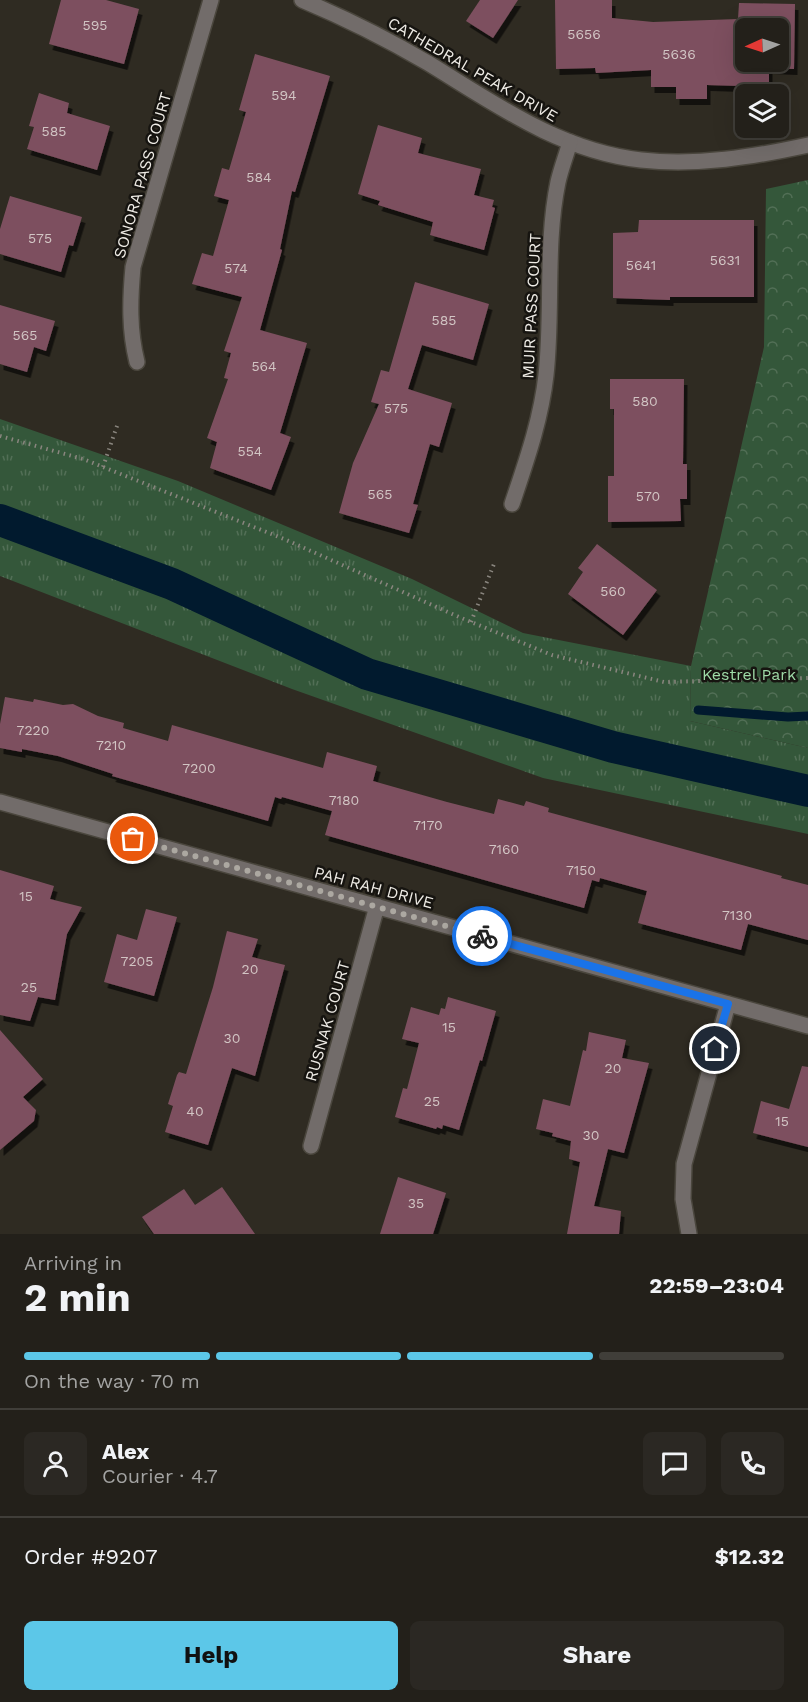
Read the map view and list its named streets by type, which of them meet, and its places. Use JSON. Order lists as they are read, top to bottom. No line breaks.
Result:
{"streets":{"street":["CATHEDRAL PEAK DRIVE","SONORA PASS COURT","MUIR PASS COURT","PAH RAH DRIVE","RUSNAK COURT"]},"crossings":[["CATHEDRAL PEAK DRIVE","MUIR PASS COURT"],["PAH RAH DRIVE","RUSNAK COURT"]],"parks":["Kestrel Park"],"house_numbers":["595","5656","5636","594","585","584","575","5631","5641","574","585","565","564","580","575","554","565","570","560","7220","7210","7200","7180","7170","7160","7150","15","7130","7205","20","25","15","30","20","25","40","15","30","35"],"north":"left","page":{"heading":["2 min","Arriving in","22:59–23:04"],"panel":["Alex","Courier · 4.7","Order #9207","$12.32"],"bar":"On the way · 70 m","buttons":["Help","Share"]}}
